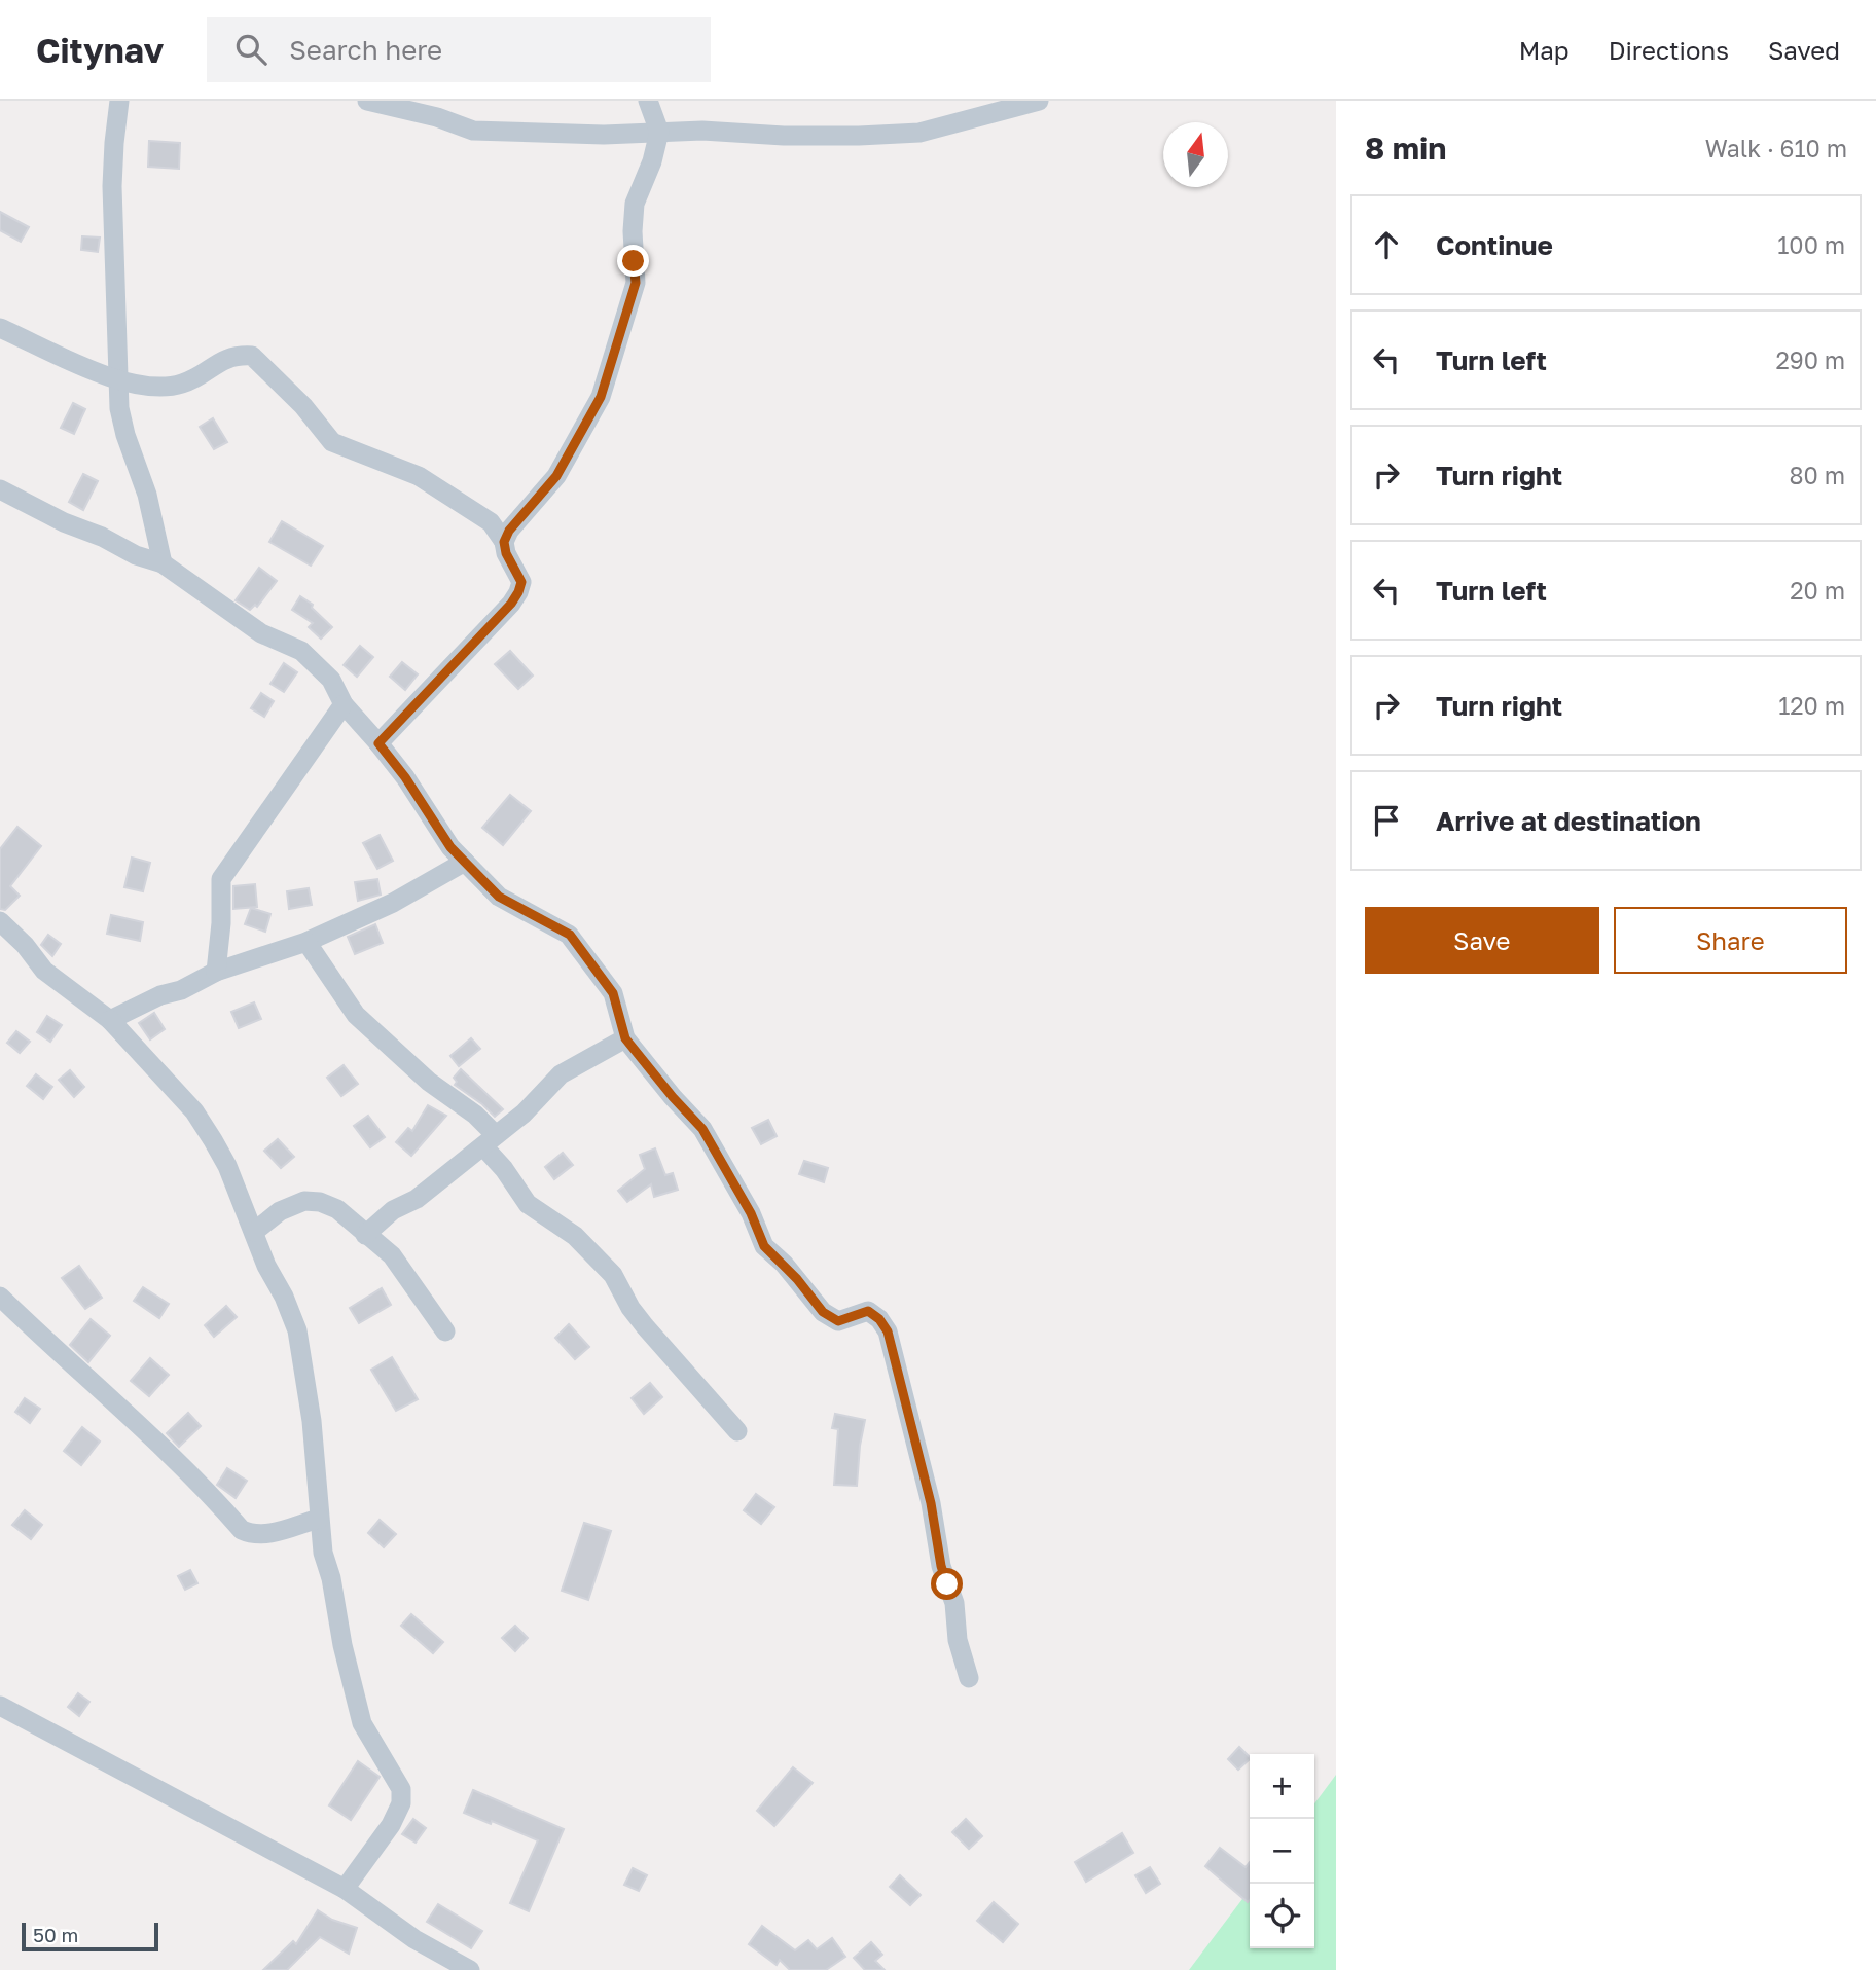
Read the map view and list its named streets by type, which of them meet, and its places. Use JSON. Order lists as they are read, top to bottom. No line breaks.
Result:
{"scale_bar":"50 m","north":"top","page":{"header":"Citynav","search":"Search here","nav":["Map","Directions","Saved"],"heading":["8 min","Walk · 610 m"],"list":[["Continue","100 m"],["Turn left","290 m"],["Turn right","80 m"],["Turn left","20 m"],["Turn right","120 m"],"Arrive at destination"],"buttons":["Save","Share"],"map_buttons":["+","−"],"scale":"50 m"}}
